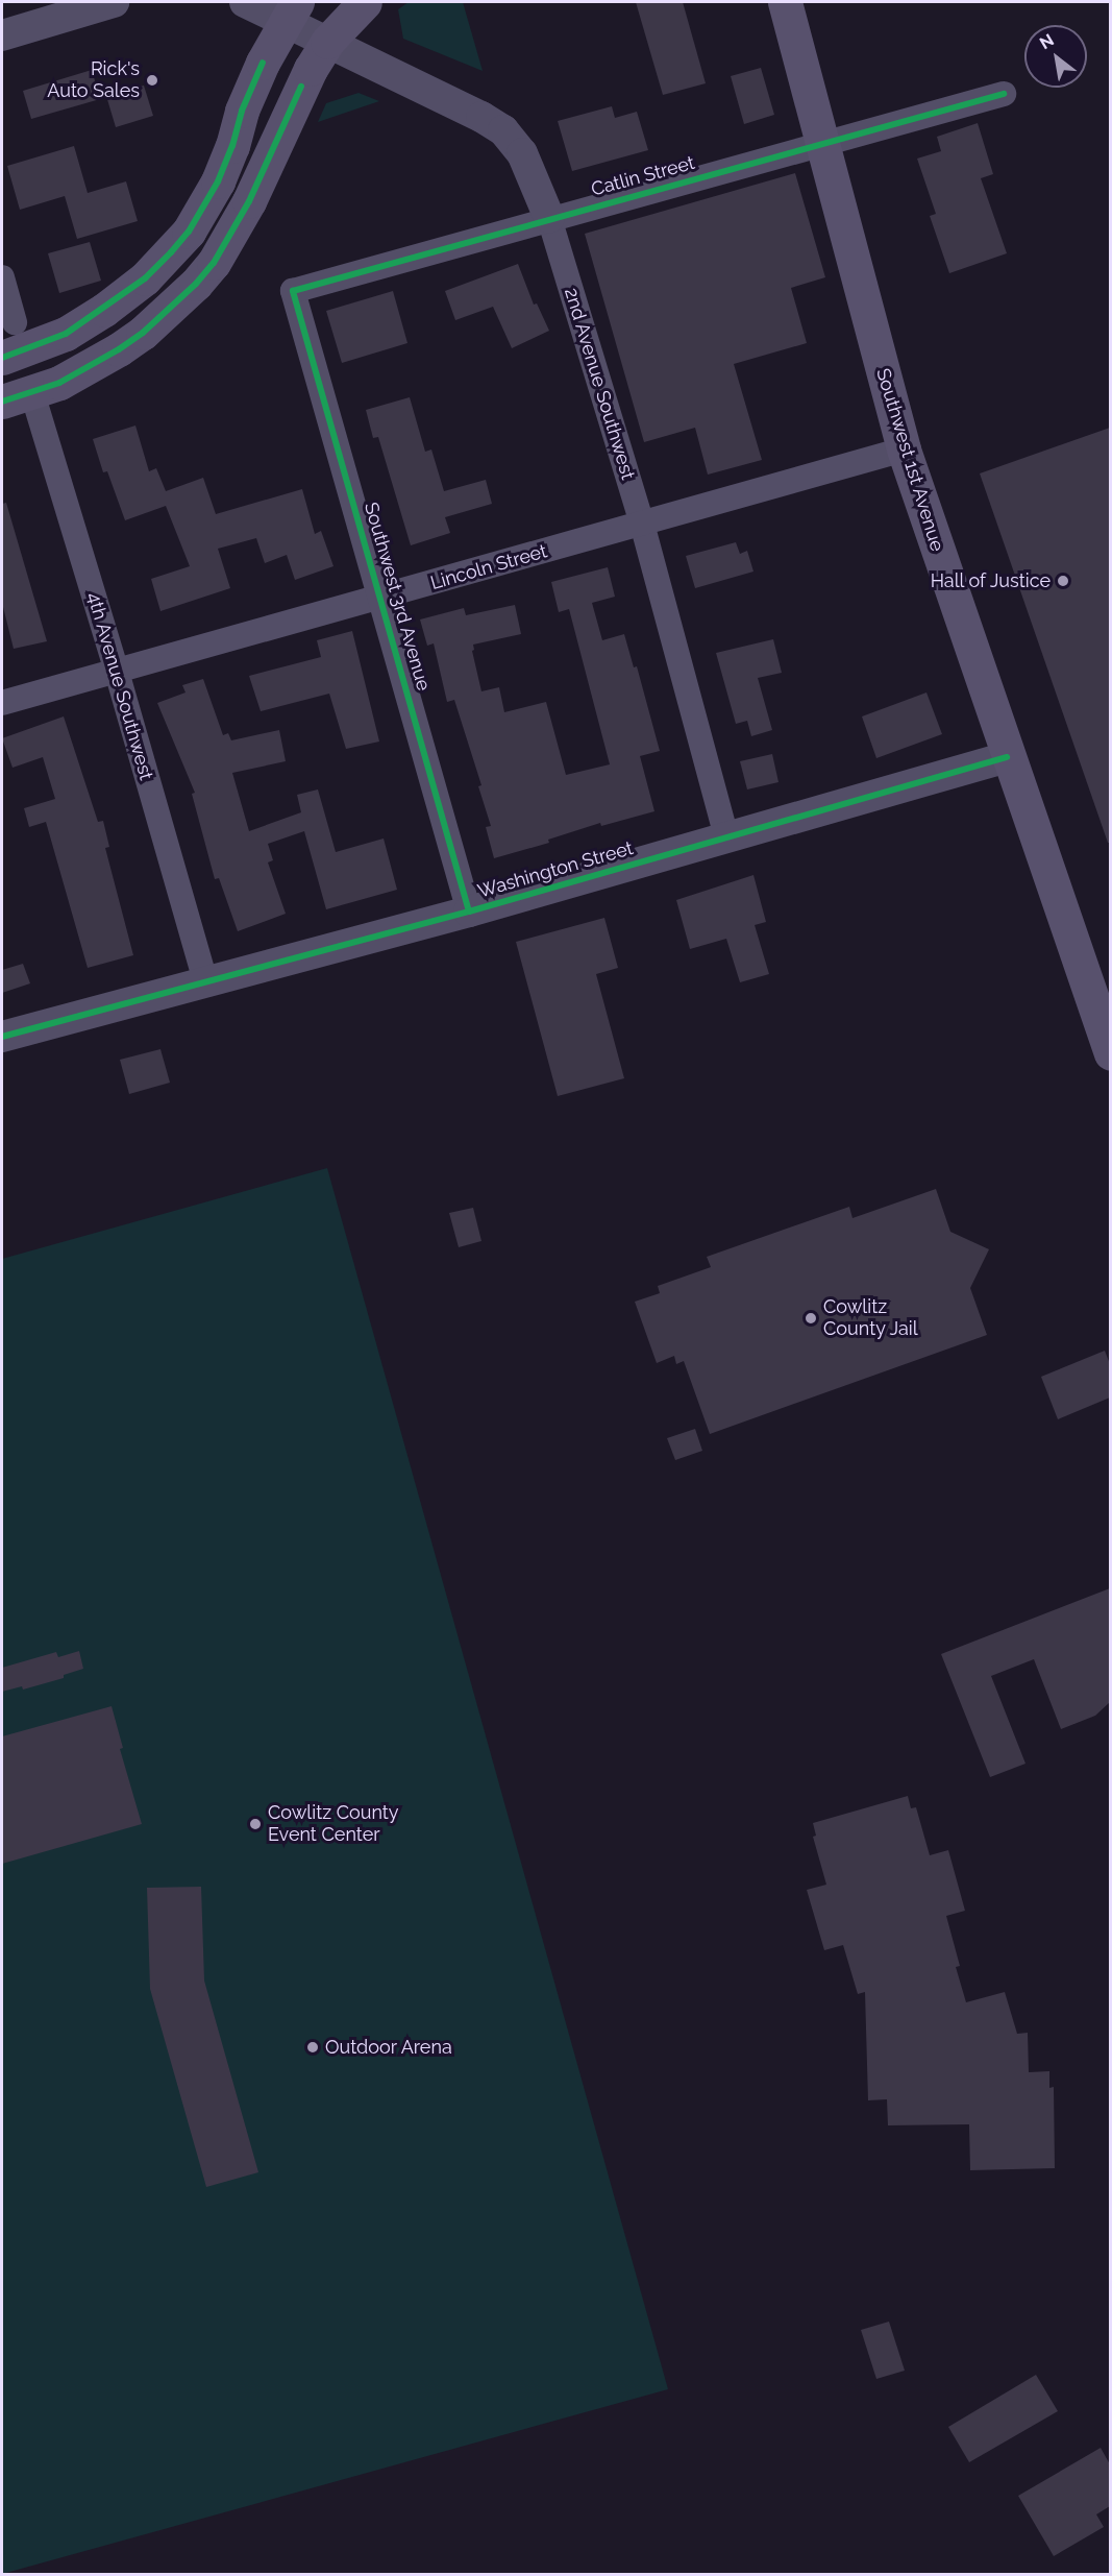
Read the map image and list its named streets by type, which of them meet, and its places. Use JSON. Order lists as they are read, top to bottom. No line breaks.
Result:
{"streets":{"main road":["Southwest 1st Avenue"],"street":["Catlin Street","2nd Avenue Southwest","Lincoln Street","Southwest 3rd Avenue","4th Avenue Southwest","Washington Street"]},"crossings":[["Catlin Street","2nd Avenue Southwest"],["Catlin Street","Southwest 1st Avenue"],["Catlin Street","Southwest 3rd Avenue"],["2nd Avenue Southwest","Lincoln Street"],["2nd Avenue Southwest","Washington Street"],["Southwest 1st Avenue","Lincoln Street"],["Southwest 1st Avenue","Washington Street"],["Lincoln Street","Southwest 3rd Avenue"],["Lincoln Street","4th Avenue Southwest"],["Southwest 3rd Avenue","Washington Street"],["4th Avenue Southwest","Washington Street"]],"places":["Rick's Auto Sales","Hall of Justice","Cowlitz County Jail","Cowlitz County Event Center","Outdoor Arena"],"north":"top left"}
